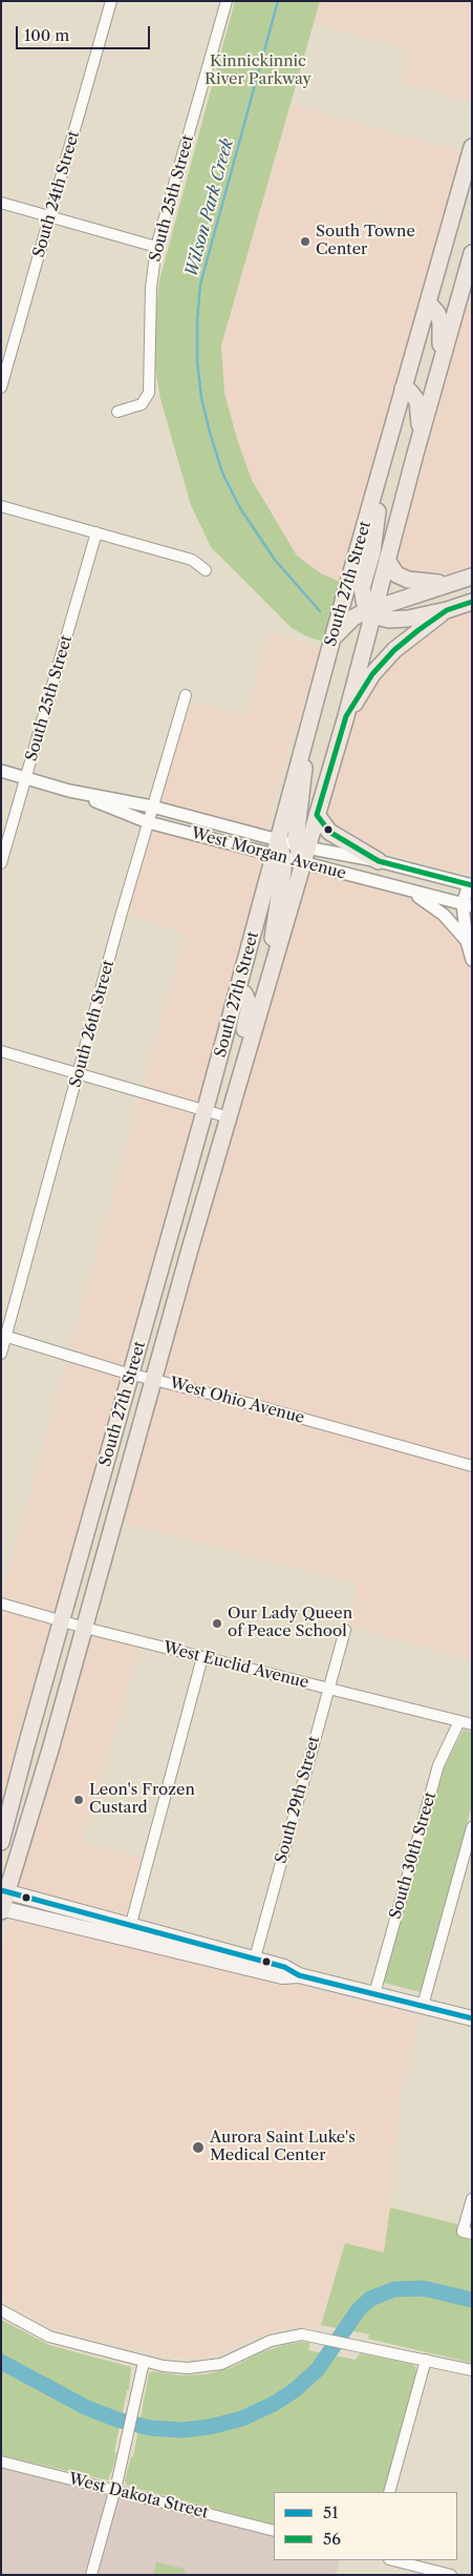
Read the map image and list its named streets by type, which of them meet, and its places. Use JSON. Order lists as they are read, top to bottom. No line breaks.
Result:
{"streets":{"main road":["South 27th Street"],"street":["South 24th Street","South 25th Street","West Morgan Avenue","South 26th Street","West Ohio Avenue","West Euclid Avenue","South 29th Street","South 30th Street","West Dakota Street"]},"crossings":[["South 25th Street","West Morgan Avenue"],["South 27th Street","West Morgan Avenue"],["South 27th Street","West Ohio Avenue"],["South 27th Street","West Euclid Avenue"],["West Morgan Avenue","South 26th Street"],["South 26th Street","West Ohio Avenue"],["West Euclid Avenue","South 29th Street"],["West Euclid Avenue","South 30th Street"]],"water":["Wilson Park Creek"],"parks":["Kinnickinnic River Parkway"],"places":["South Towne Center","Our Lady Queen of Peace School","Leon's Frozen Custard","Aurora Saint Luke's Medical Center"],"lines":["transit line 56","transit line 51"],"legend":["51","56"],"scale_bar":"100 m"}
